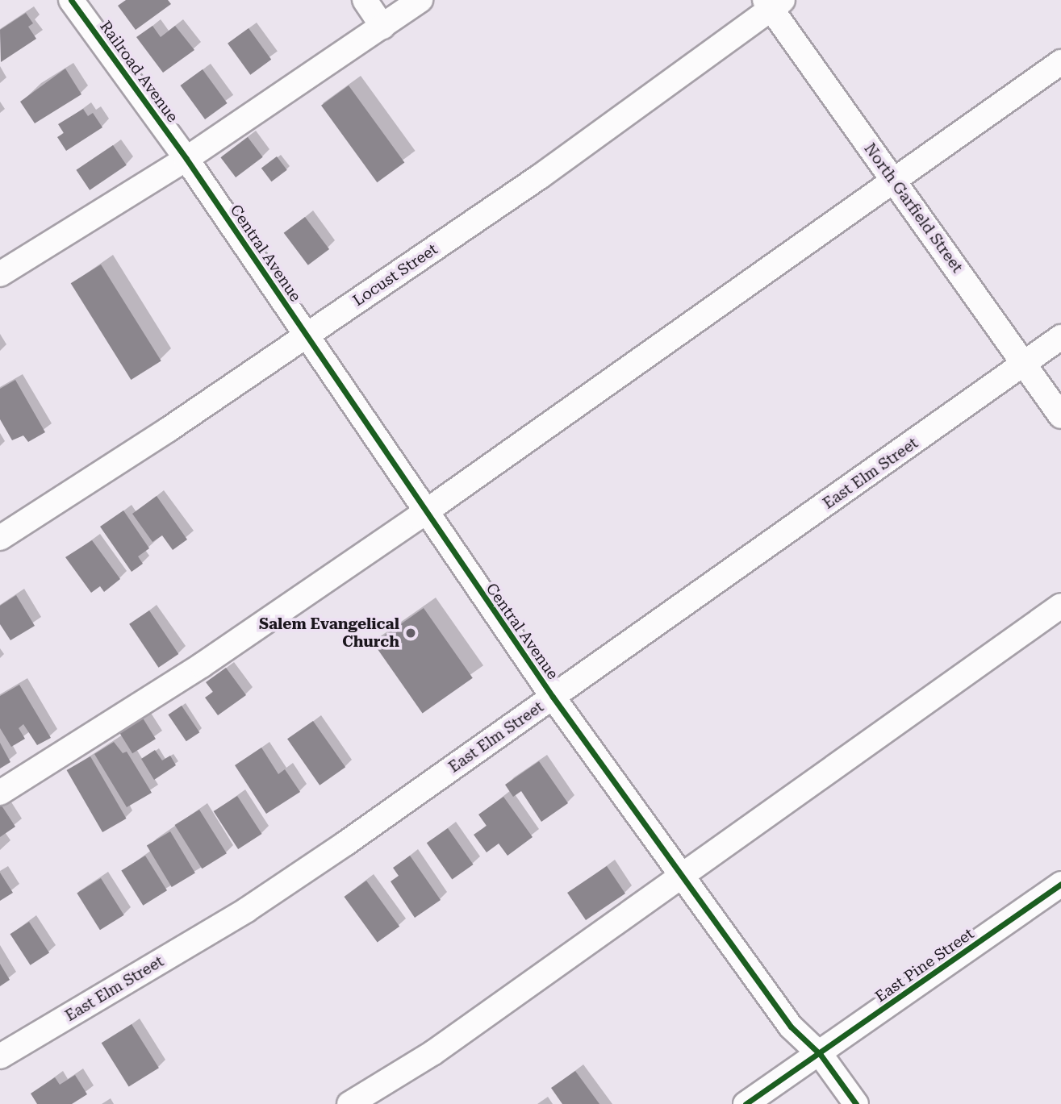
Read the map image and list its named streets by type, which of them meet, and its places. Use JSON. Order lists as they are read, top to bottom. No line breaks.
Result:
{"streets":{"street":["Railroad Avenue","North Garfield Street","Central Avenue","Locust Street","East Elm Street","East Pine Street"]},"crossings":[["Railroad Avenue","Central Avenue"],["North Garfield Street","Locust Street"],["North Garfield Street","East Elm Street"],["Central Avenue","Locust Street"],["Central Avenue","East Elm Street"],["Central Avenue","East Pine Street"]],"places":["Salem Evangelical Church"]}
